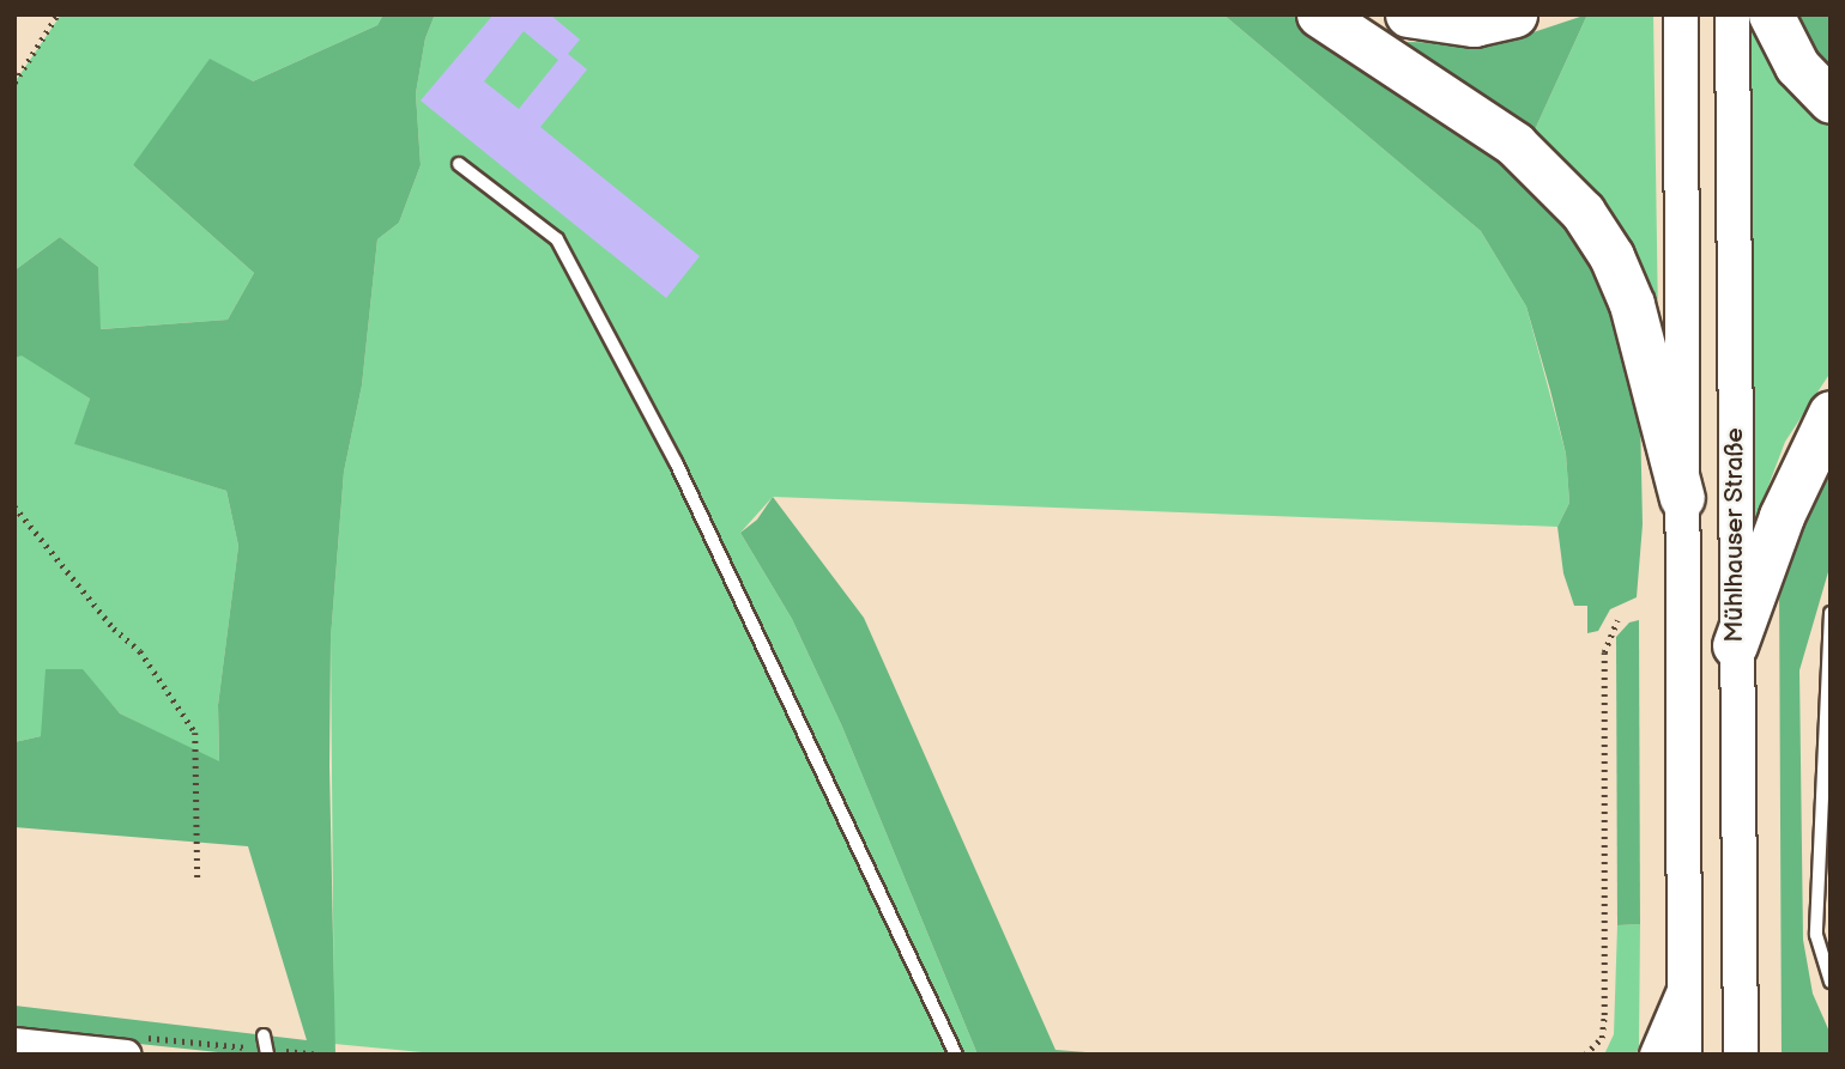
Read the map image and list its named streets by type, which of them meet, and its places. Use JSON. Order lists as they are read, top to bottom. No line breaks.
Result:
{"streets":{"main road":["Mühlhauser Straße"]}}
